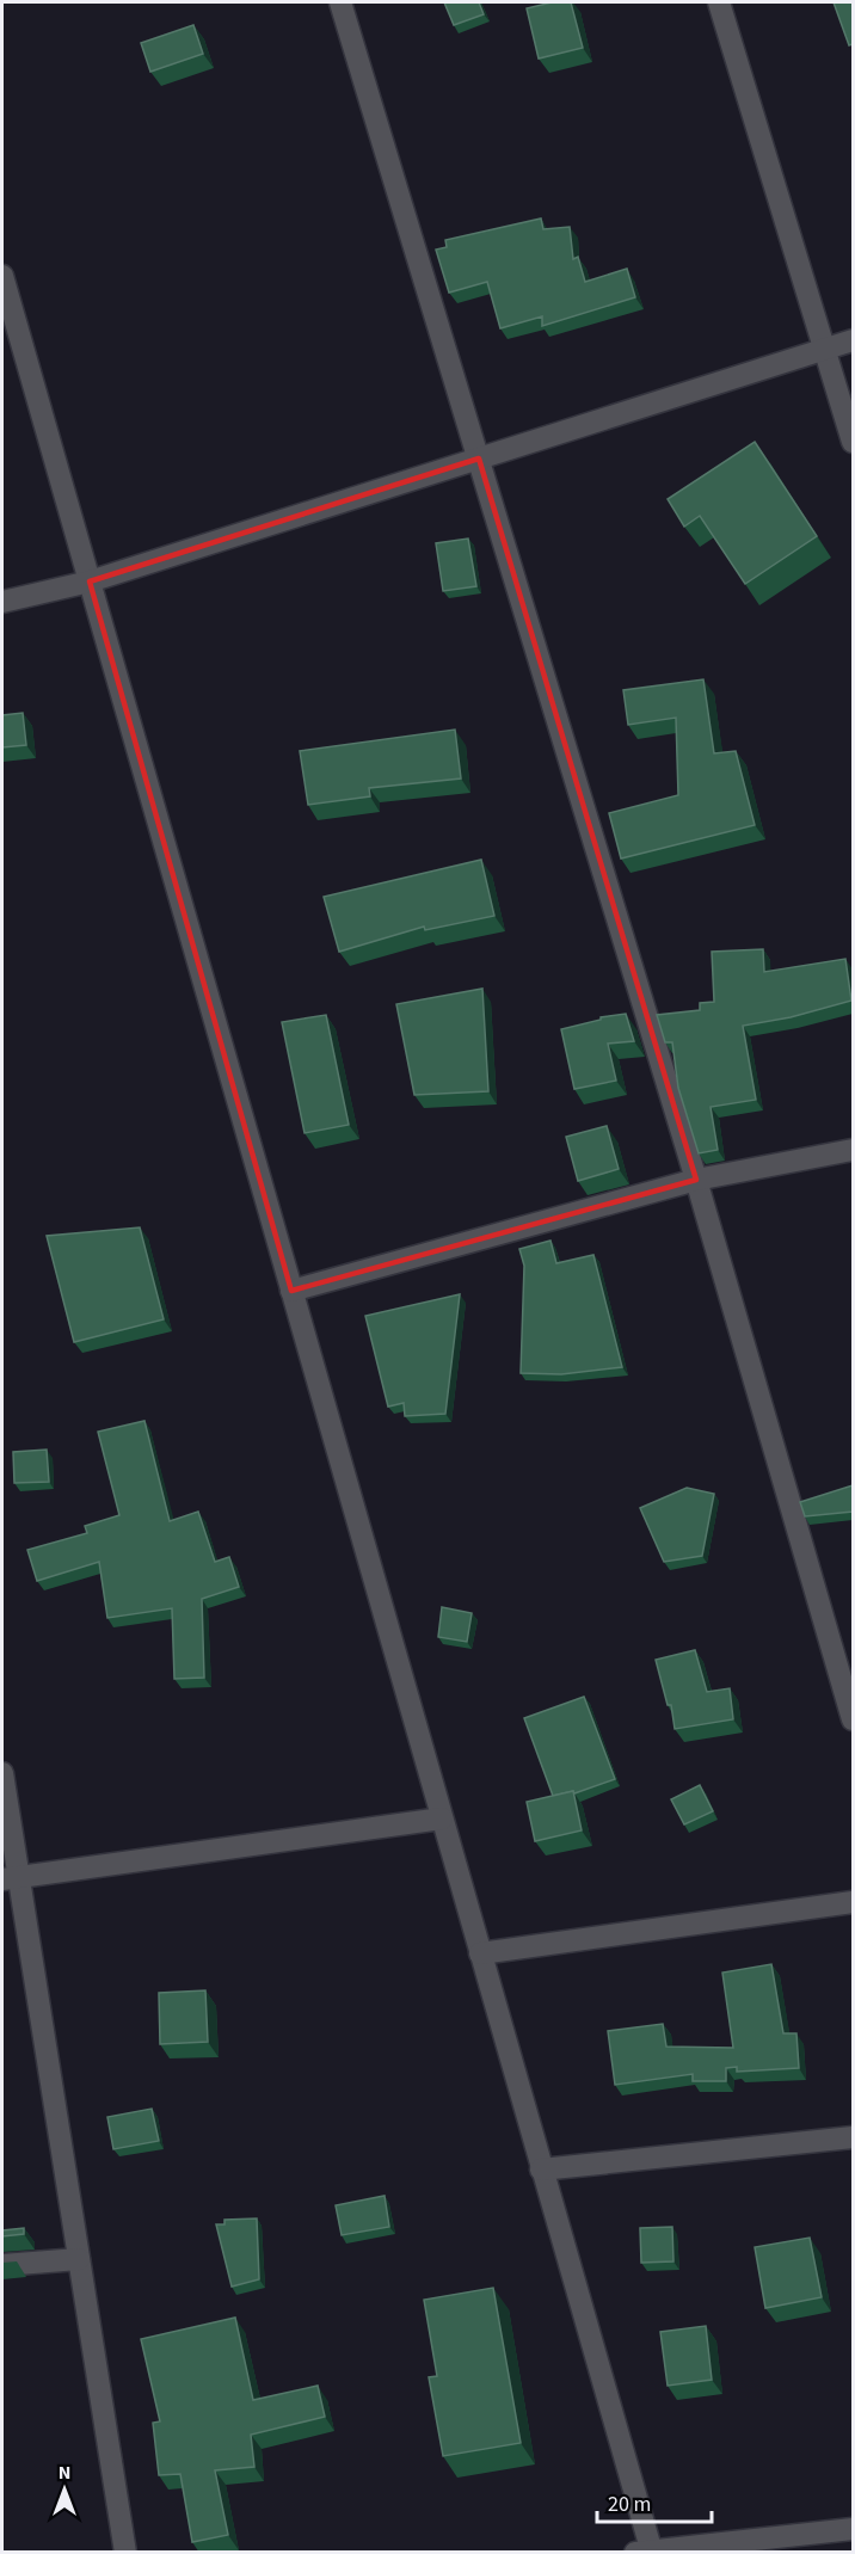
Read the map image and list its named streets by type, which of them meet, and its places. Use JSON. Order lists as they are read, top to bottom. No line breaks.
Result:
{"scale_bar":"20 m","north":"top"}
